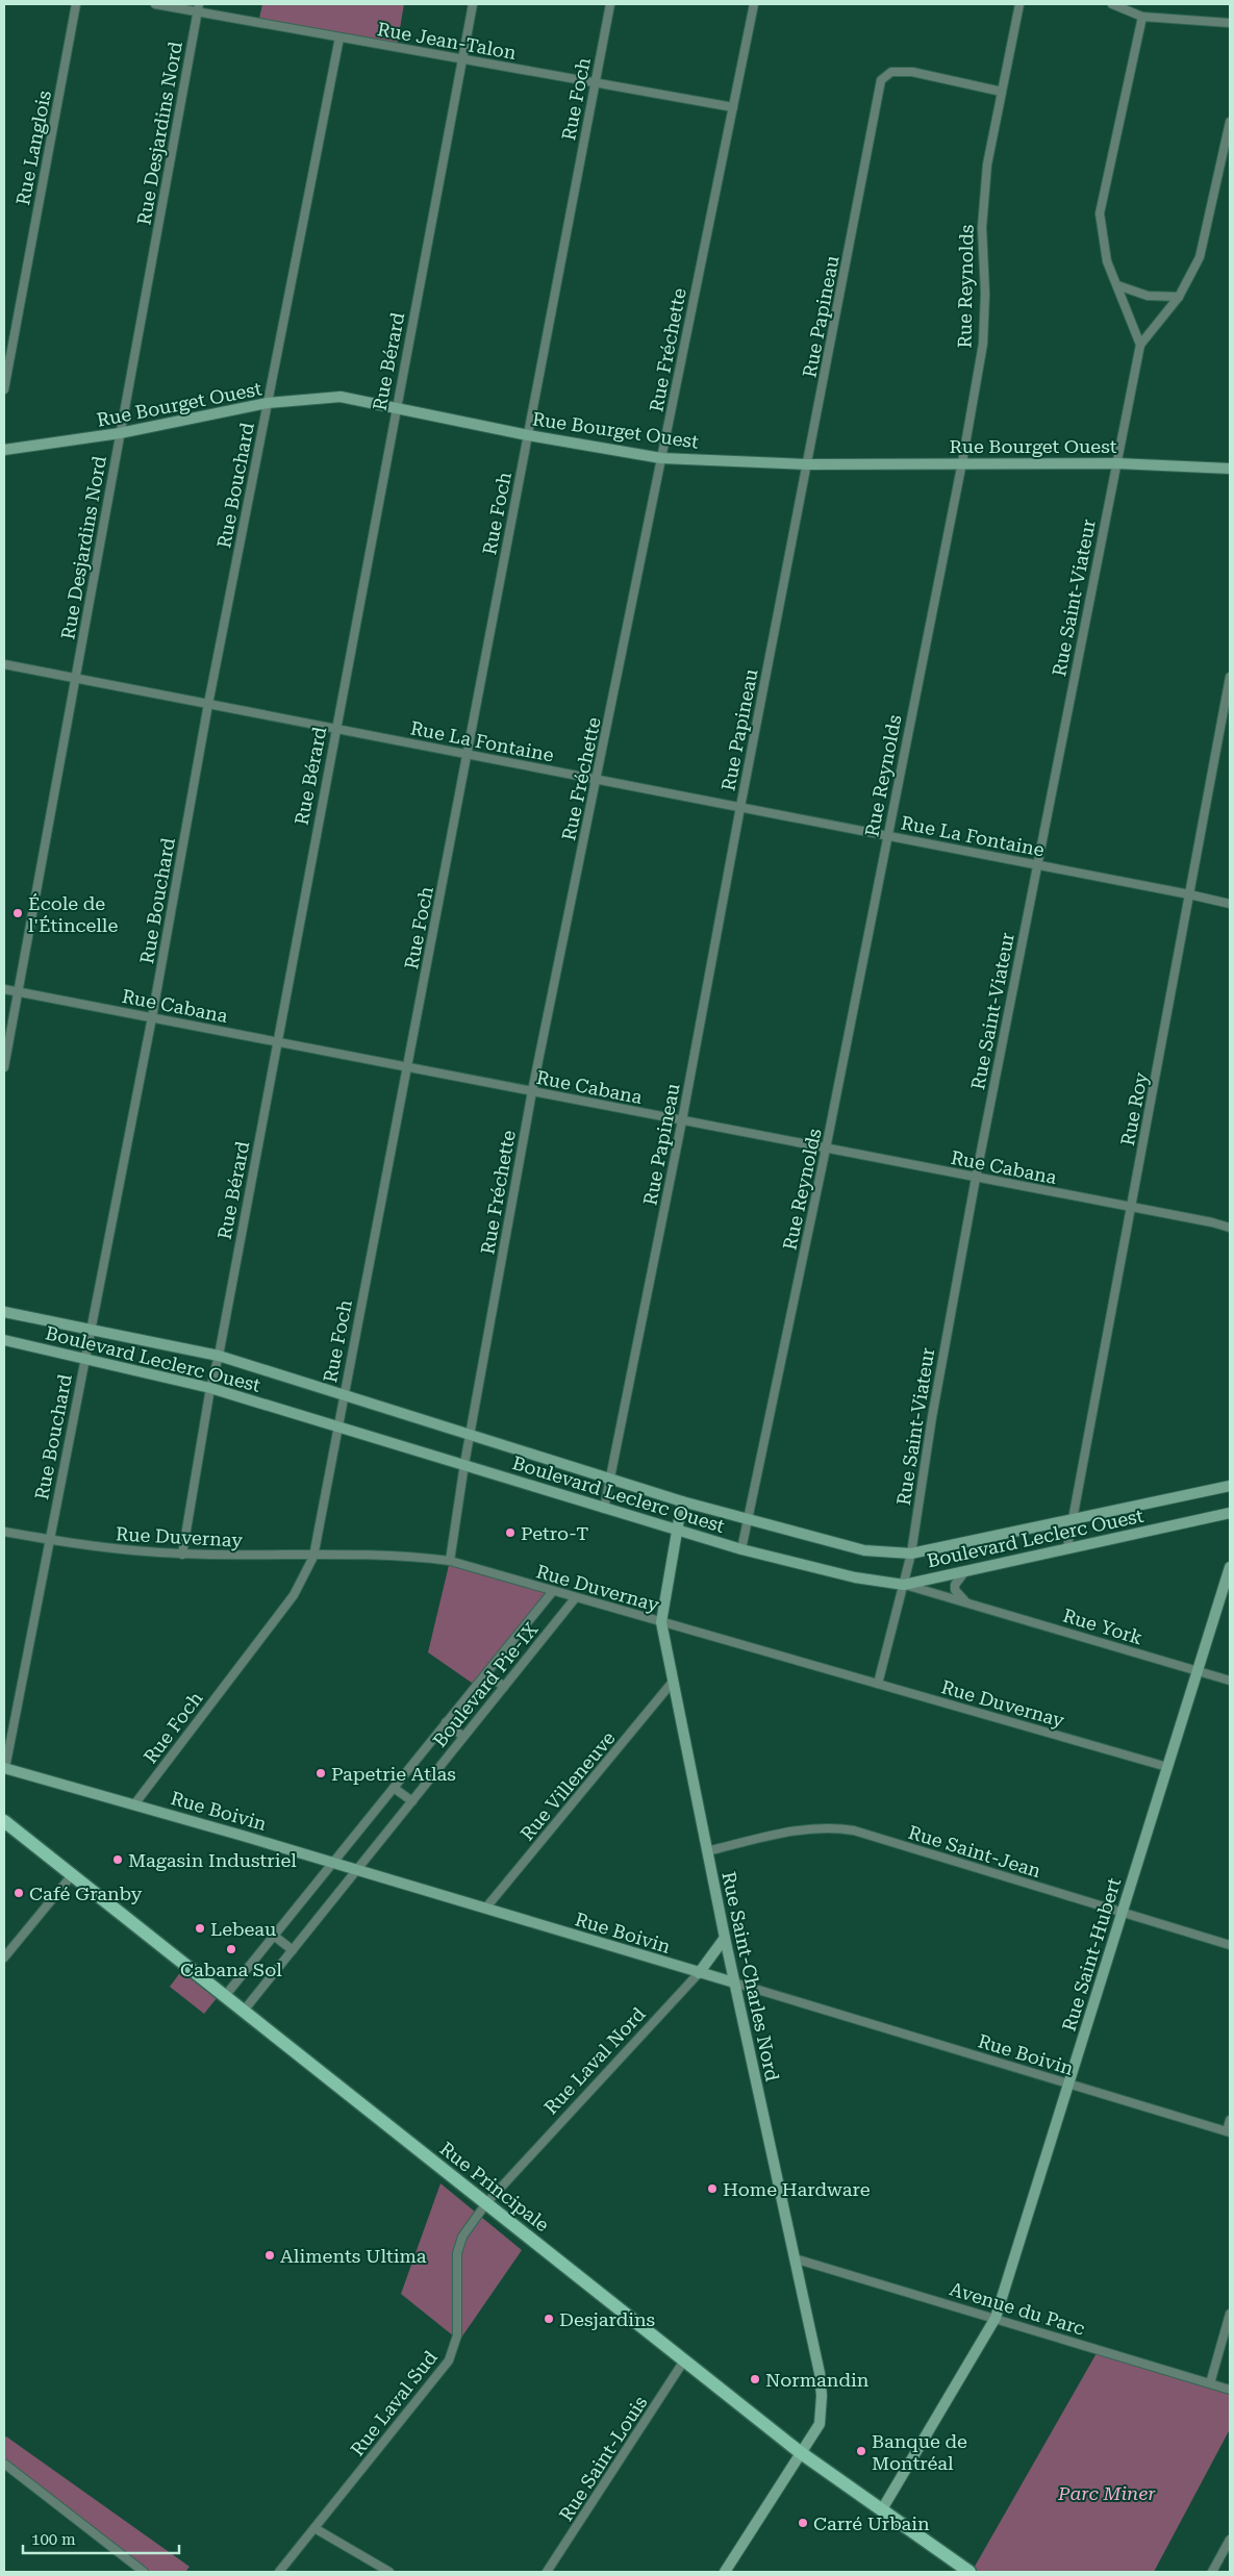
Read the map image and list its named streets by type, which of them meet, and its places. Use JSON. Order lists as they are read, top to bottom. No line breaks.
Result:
{"streets":{"main road":["Rue Principale"],"street":["Rue Jean-Talon","Rue Foch","Rue Desjardins Nord","Rue Langlois","Rue Reynolds","Rue Papineau","Rue Fréchette","Rue Bérard","Rue Bourget Ouest","Rue Bouchard","Rue Saint-Viateur","Rue La Fontaine","Rue Cabana","Rue Roy","Boulevard Leclerc Ouest","Rue Duvernay","Rue York","Boulevard Pie-IX","Rue Villeneuve","Rue Boivin","Rue Saint-Jean","Rue Saint-Hubert","Rue Saint-Charles Nord","Rue Laval Nord","Avenue du Parc","Rue Laval Sud","Rue Saint-Louis"]},"crossings":[["Rue Jean-Talon","Rue Foch"],["Rue Jean-Talon","Rue Desjardins Nord"],["Rue Jean-Talon","Rue Fréchette"],["Rue Jean-Talon","Rue Bérard"],["Rue Jean-Talon","Rue Bouchard"],["Rue Foch","Rue Bourget Ouest"],["Rue Foch","Rue La Fontaine"],["Rue Foch","Rue Cabana"],["Rue Foch","Boulevard Leclerc Ouest"],["Rue Foch","Rue Duvernay"],["Rue Foch","Rue Boivin"],["Rue Desjardins Nord","Rue Bourget Ouest"],["Rue Desjardins Nord","Rue La Fontaine"],["Rue Desjardins Nord","Rue Cabana"],["Rue Reynolds","Rue Papineau"],["Rue Reynolds","Rue Bourget Ouest"],["Rue Reynolds","Rue La Fontaine"],["Rue Reynolds","Rue Cabana"],["Rue Reynolds","Boulevard Leclerc Ouest"],["Rue Papineau","Rue Bourget Ouest"],["Rue Papineau","Rue La Fontaine"],["Rue Papineau","Rue Cabana"],["Rue Papineau","Boulevard Leclerc Ouest"],["Rue Fréchette","Rue Bourget Ouest"],["Rue Fréchette","Rue La Fontaine"],["Rue Fréchette","Rue Cabana"],["Rue Fréchette","Boulevard Leclerc Ouest"],["Rue Fréchette","Rue Duvernay"],["Rue Bérard","Rue Bourget Ouest"],["Rue Bérard","Rue La Fontaine"],["Rue Bérard","Rue Cabana"],["Rue Bérard","Boulevard Leclerc Ouest"],["Rue Bérard","Rue Duvernay"],["Rue Bourget Ouest","Rue Bouchard"],["Rue Bourget Ouest","Rue Saint-Viateur"],["Rue Bouchard","Rue La Fontaine"],["Rue Bouchard","Rue Cabana"],["Rue Bouchard","Boulevard Leclerc Ouest"],["Rue Bouchard","Rue Duvernay"],["Rue Bouchard","Rue Boivin"],["Rue Saint-Viateur","Rue La Fontaine"],["Rue Saint-Viateur","Rue Cabana"],["Rue Saint-Viateur","Boulevard Leclerc Ouest"],["Rue Saint-Viateur","Rue Duvernay"],["Rue Saint-Viateur","Rue York"],["Rue La Fontaine","Rue Roy"],["Rue Cabana","Rue Roy"],["Rue Roy","Boulevard Leclerc Ouest"],["Boulevard Leclerc Ouest","Rue York"],["Boulevard Leclerc Ouest","Rue Saint-Charles Nord"],["Rue Duvernay","Boulevard Pie-IX"],["Rue Duvernay","Rue Saint-Hubert"],["Rue Duvernay","Rue Saint-Charles Nord"],["Rue York","Rue Saint-Hubert"],["Boulevard Pie-IX","Rue Boivin"],["Boulevard Pie-IX","Rue Principale"],["Rue Villeneuve","Rue Boivin"],["Rue Villeneuve","Rue Saint-Charles Nord"],["Rue Boivin","Rue Saint-Hubert"],["Rue Boivin","Rue Saint-Charles Nord"],["Rue Boivin","Rue Laval Nord"],["Rue Saint-Jean","Rue Saint-Hubert"],["Rue Saint-Jean","Rue Saint-Charles Nord"],["Rue Saint-Hubert","Rue Principale"],["Rue Saint-Hubert","Avenue du Parc"],["Rue Saint-Charles Nord","Rue Laval Nord"],["Rue Saint-Charles Nord","Rue Principale"],["Rue Saint-Charles Nord","Avenue du Parc"],["Rue Laval Nord","Rue Principale"],["Rue Laval Nord","Rue Laval Sud"],["Rue Principale","Rue Laval Sud"],["Rue Principale","Rue Saint-Louis"]],"parks":["Parc Miner"],"places":["École de l'Étincelle","Petro-T","Papetrie Atlas","Magasin Industriel","Café Granby","Lebeau","Cabana Sol","Home Hardware","Aliments Ultima","Desjardins","Normandin","Banque de Montréal","Carré Urbain"],"scale_bar":"100 m"}
